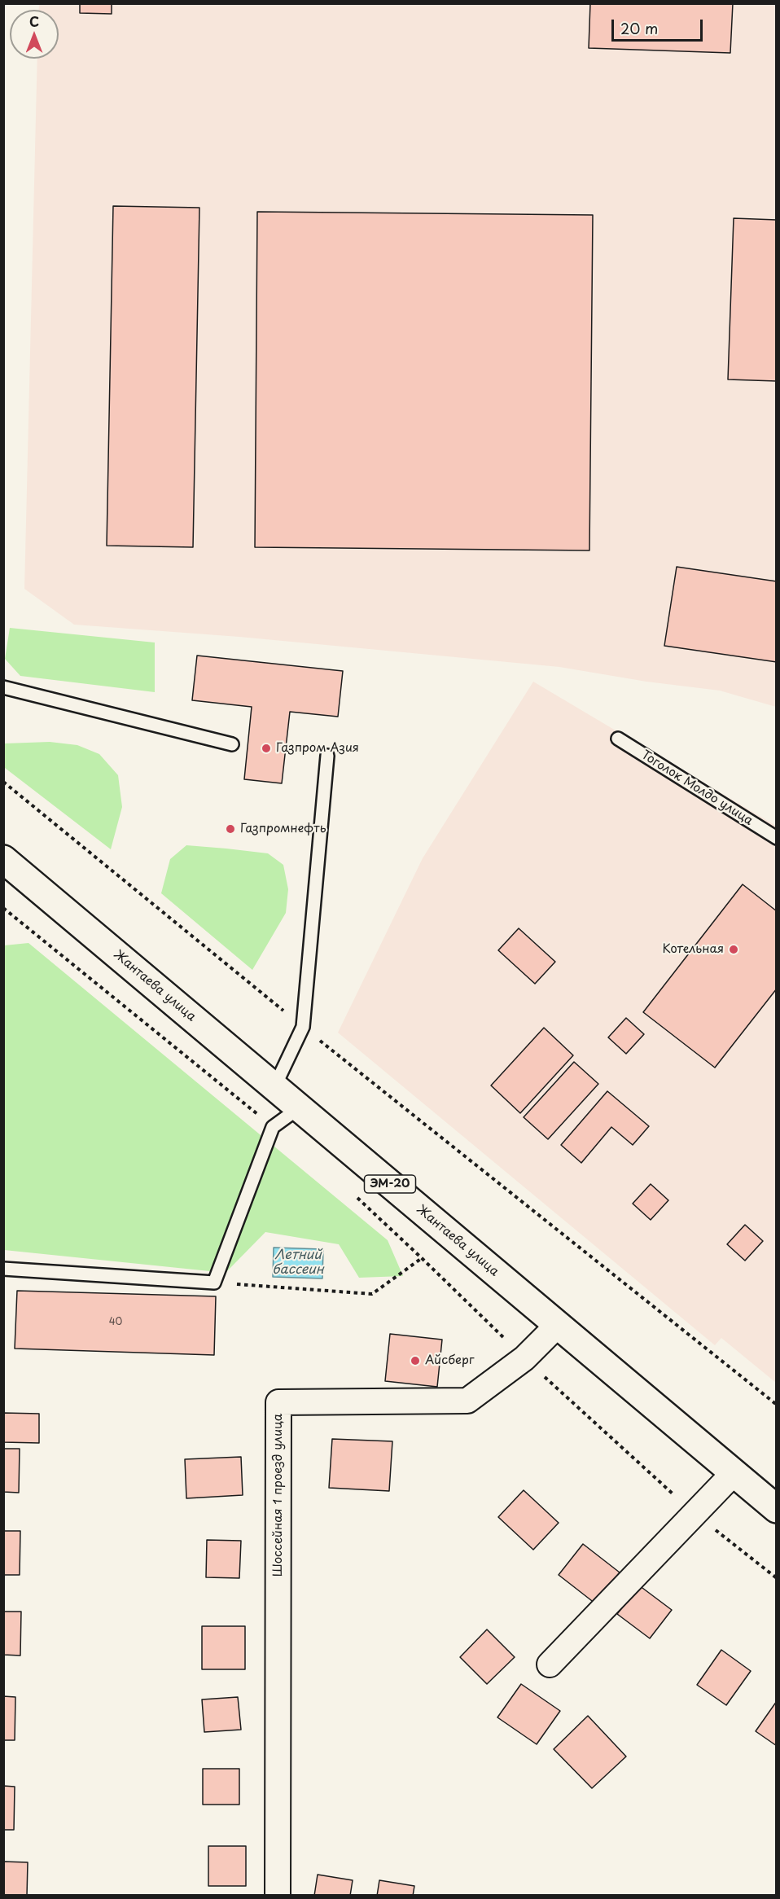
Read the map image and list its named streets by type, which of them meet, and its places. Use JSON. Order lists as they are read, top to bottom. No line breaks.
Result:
{"streets":{"main road":["Жантаева улица","ЭМ-20"],"street":["Шоссейная 1 проезд улица"],"lane":["Тоголок Молдо улица"]},"crossings":[["Жантаева улица","Шоссейная 1 проезд улица"]],"water":["Летний бассеин"],"places":["Газпром Азия","Газпромнефть","Котельная","Айсберг"],"house_numbers":["40"],"scale_bar":"20 m","north":"top"}
